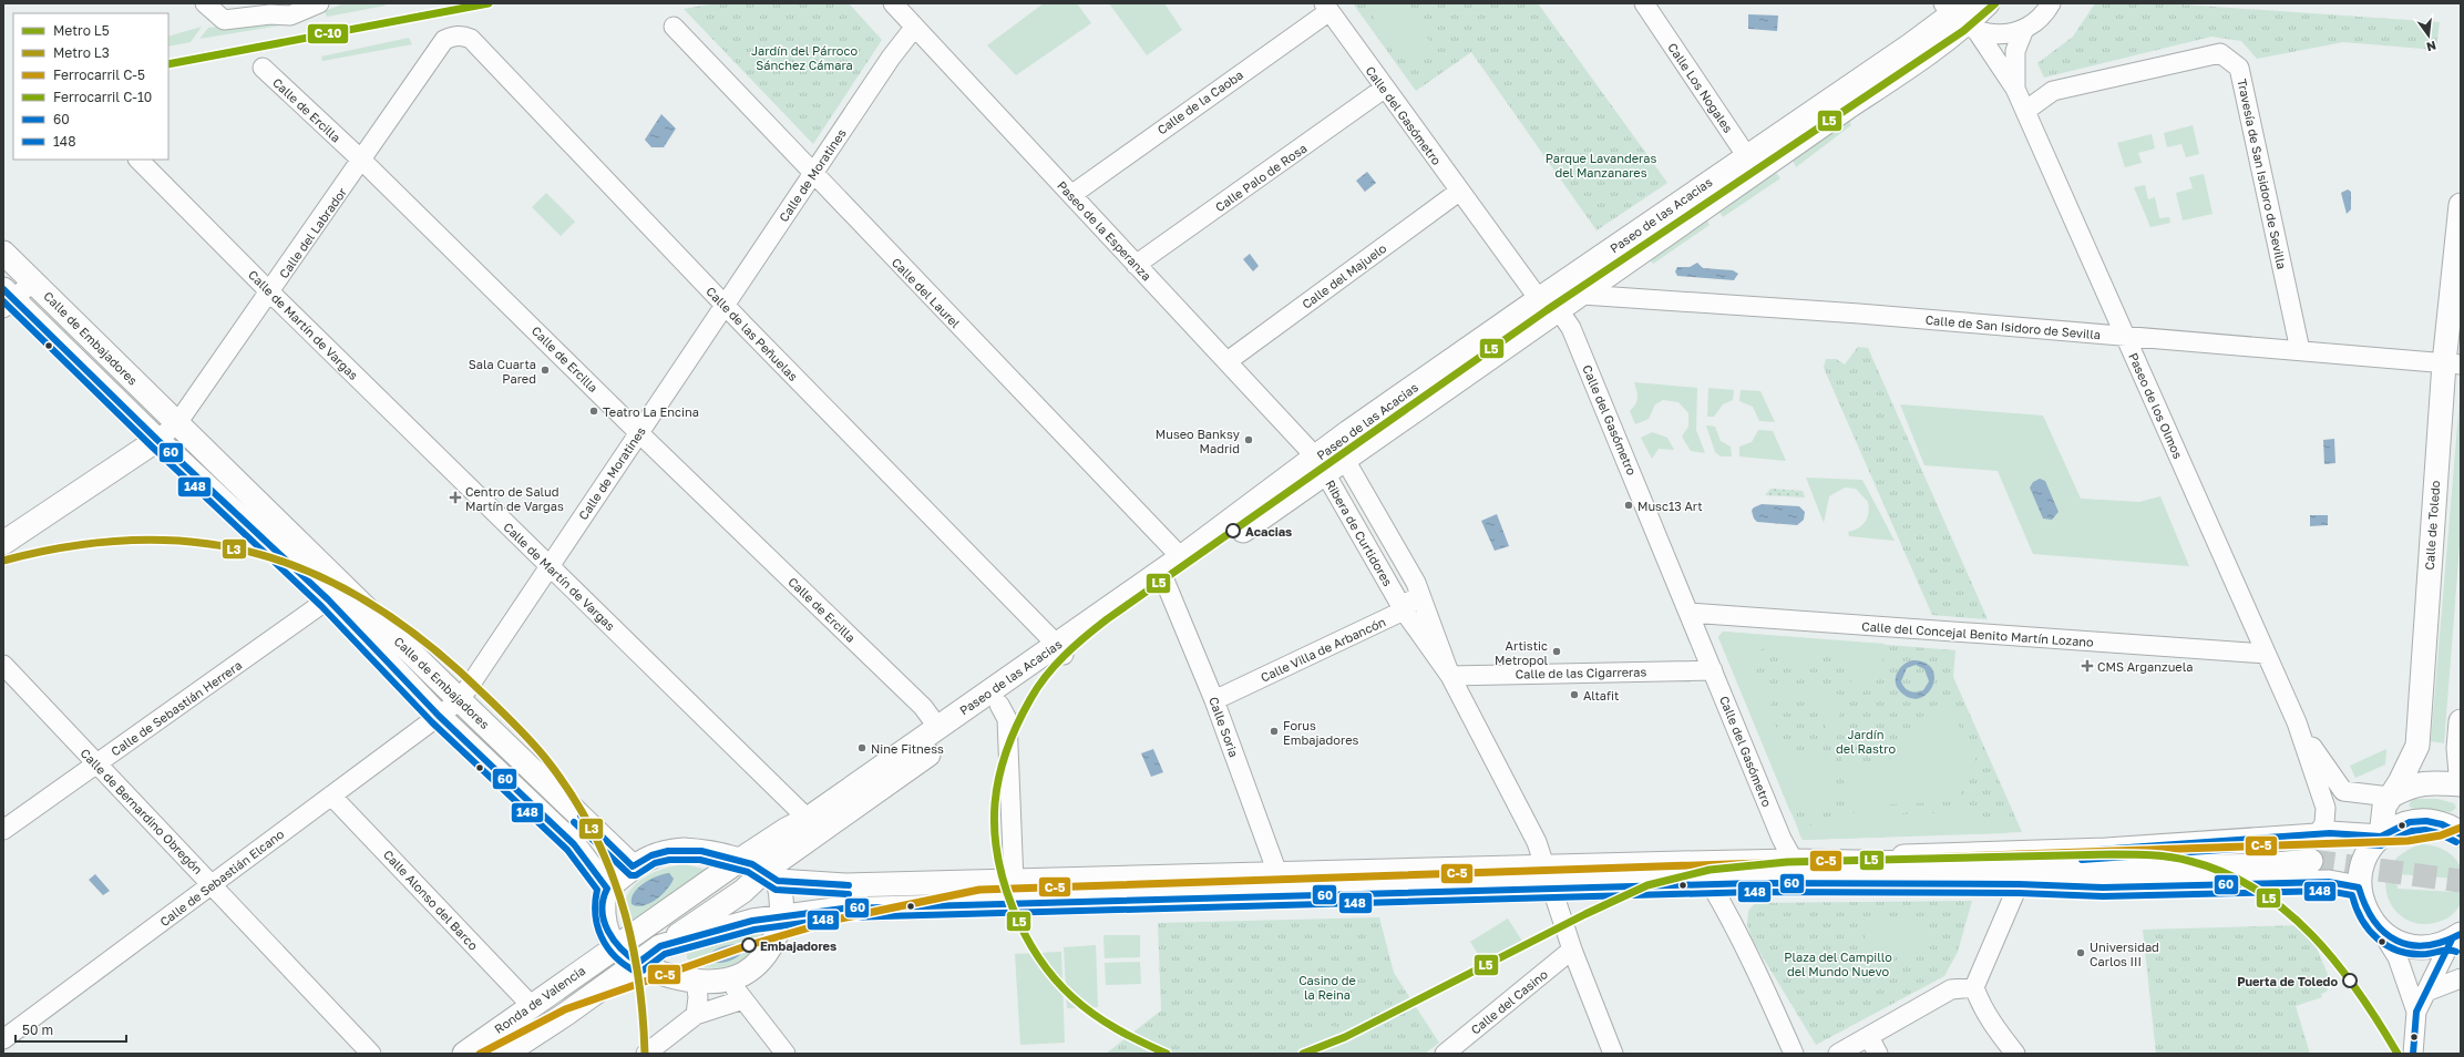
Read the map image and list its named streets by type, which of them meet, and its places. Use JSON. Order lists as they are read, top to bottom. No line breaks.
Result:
{"streets":{"main road":["Paseo de las Acacias","Calle de Embajadores","Calle de Toledo","Ronda de Valencia"],"street":["Calle Los Nogales","Calle de la Caoba","Calle de Ercilla","Calle del Gasómetro","Travesía de San Isidoro de Sevilla","Calle de Moratines","Calle Palo de Rosa","Paseo de la Esperanza","Calle del Labrador","Calle del Majuelo","Calle del Laurel","Calle de Martín de Vargas","Calle de San Isidoro de Sevilla","Calle de las Peñuelas","Paseo de los Olmos","Ribera de Curtidores","Calle del Concejal Benito Martín Lozano","Calle Villa de Arbancón","Calle de las Cigarreras","Calle de Sebastián Herrera","Calle Soria","Calle de Bernardino Obregón","Calle de Sebastián Elcano","Calle Alonso del Barco","Calle del Casino"]},"crossings":[["Calle Los Nogales","Paseo de las Acacias"],["Calle de la Caoba","Calle del Gasómetro"],["Calle de la Caoba","Paseo de la Esperanza"],["Calle de Ercilla","Calle de Moratines"],["Calle de Ercilla","Paseo de las Acacias"],["Calle de Ercilla","Calle del Labrador"],["Calle del Gasómetro","Calle Palo de Rosa"],["Calle del Gasómetro","Paseo de las Acacias"],["Calle del Gasómetro","Calle del Majuelo"],["Calle del Gasómetro","Calle del Concejal Benito Martín Lozano"],["Calle del Gasómetro","Calle de las Cigarreras"],["Calle del Gasómetro","Ronda de Valencia"],["Travesía de San Isidoro de Sevilla","Calle de San Isidoro de Sevilla"],["Travesía de San Isidoro de Sevilla","Paseo de los Olmos"],["Calle de Moratines","Paseo de la Esperanza"],["Calle de Moratines","Calle del Laurel"],["Calle de Moratines","Calle de Martín de Vargas"],["Calle de Moratines","Calle de las Peñuelas"],["Calle de Moratines","Calle de Embajadores"],["Calle de Moratines","Calle de Sebastián Elcano"],["Calle Palo de Rosa","Paseo de la Esperanza"],["Paseo de las Acacias","Paseo de la Esperanza"],["Paseo de las Acacias","Calle del Laurel"],["Paseo de las Acacias","Calle de Martín de Vargas"],["Paseo de las Acacias","Calle de San Isidoro de Sevilla"],["Paseo de las Acacias","Calle de las Peñuelas"],["Paseo de las Acacias","Paseo de los Olmos"],["Paseo de las Acacias","Ribera de Curtidores"],["Paseo de las Acacias","Calle Soria"],["Paseo de las Acacias","Ronda de Valencia"],["Paseo de la Esperanza","Calle del Majuelo"],["Paseo de la Esperanza","Ribera de Curtidores"],["Calle del Labrador","Calle de Martín de Vargas"],["Calle del Labrador","Calle de las Peñuelas"],["Calle del Labrador","Calle de Embajadores"],["Calle de San Isidoro de Sevilla","Paseo de los Olmos"],["Calle de San Isidoro de Sevilla","Calle de Toledo"],["Calle de Embajadores","Calle de Sebastián Herrera"],["Calle de Embajadores","Calle de Sebastián Elcano"],["Paseo de los Olmos","Calle de Toledo"],["Paseo de los Olmos","Calle del Concejal Benito Martín Lozano"],["Ribera de Curtidores","Calle Villa de Arbancón"],["Ribera de Curtidores","Calle de las Cigarreras"],["Ribera de Curtidores","Ronda de Valencia"],["Ribera de Curtidores","Calle del Casino"],["Calle Villa de Arbancón","Calle Soria"],["Calle de Sebastián Herrera","Calle de Bernardino Obregón"],["Calle de Bernardino Obregón","Calle de Sebastián Elcano"],["Calle de Sebastián Elcano","Calle Alonso del Barco"],["Calle Alonso del Barco","Ronda de Valencia"]],"parks":["Jardín del Párroco Sánchez Cámara","Parque Lavanderas del Manzanares","Jardín del Rastro","Plaza del Campillo del Mundo Nuevo","Casino de la Reina"],"places":{"other":["Sala Cuarta Pared","Teatro La Encina","Museo Banksy Madrid","Musc13 Art","Acacias","Artistic Metropol","Altafit","Forus Embajadores","Nine Fitness","Embajadores","Universidad Carlos III","Puerta de Toledo"],"health":["Centro de Salud Martín de Vargas","CMS Arganzuela"]},"lines":["metro line L5","rail line C-10","transit line 60","transit line 148","metro line L3","rail line C-5"],"legend":["Metro L5","Metro L3","Ferrocarril C-5","Ferrocarril C-10","60","148"],"scale_bar":"50 m","north":"bottom"}
